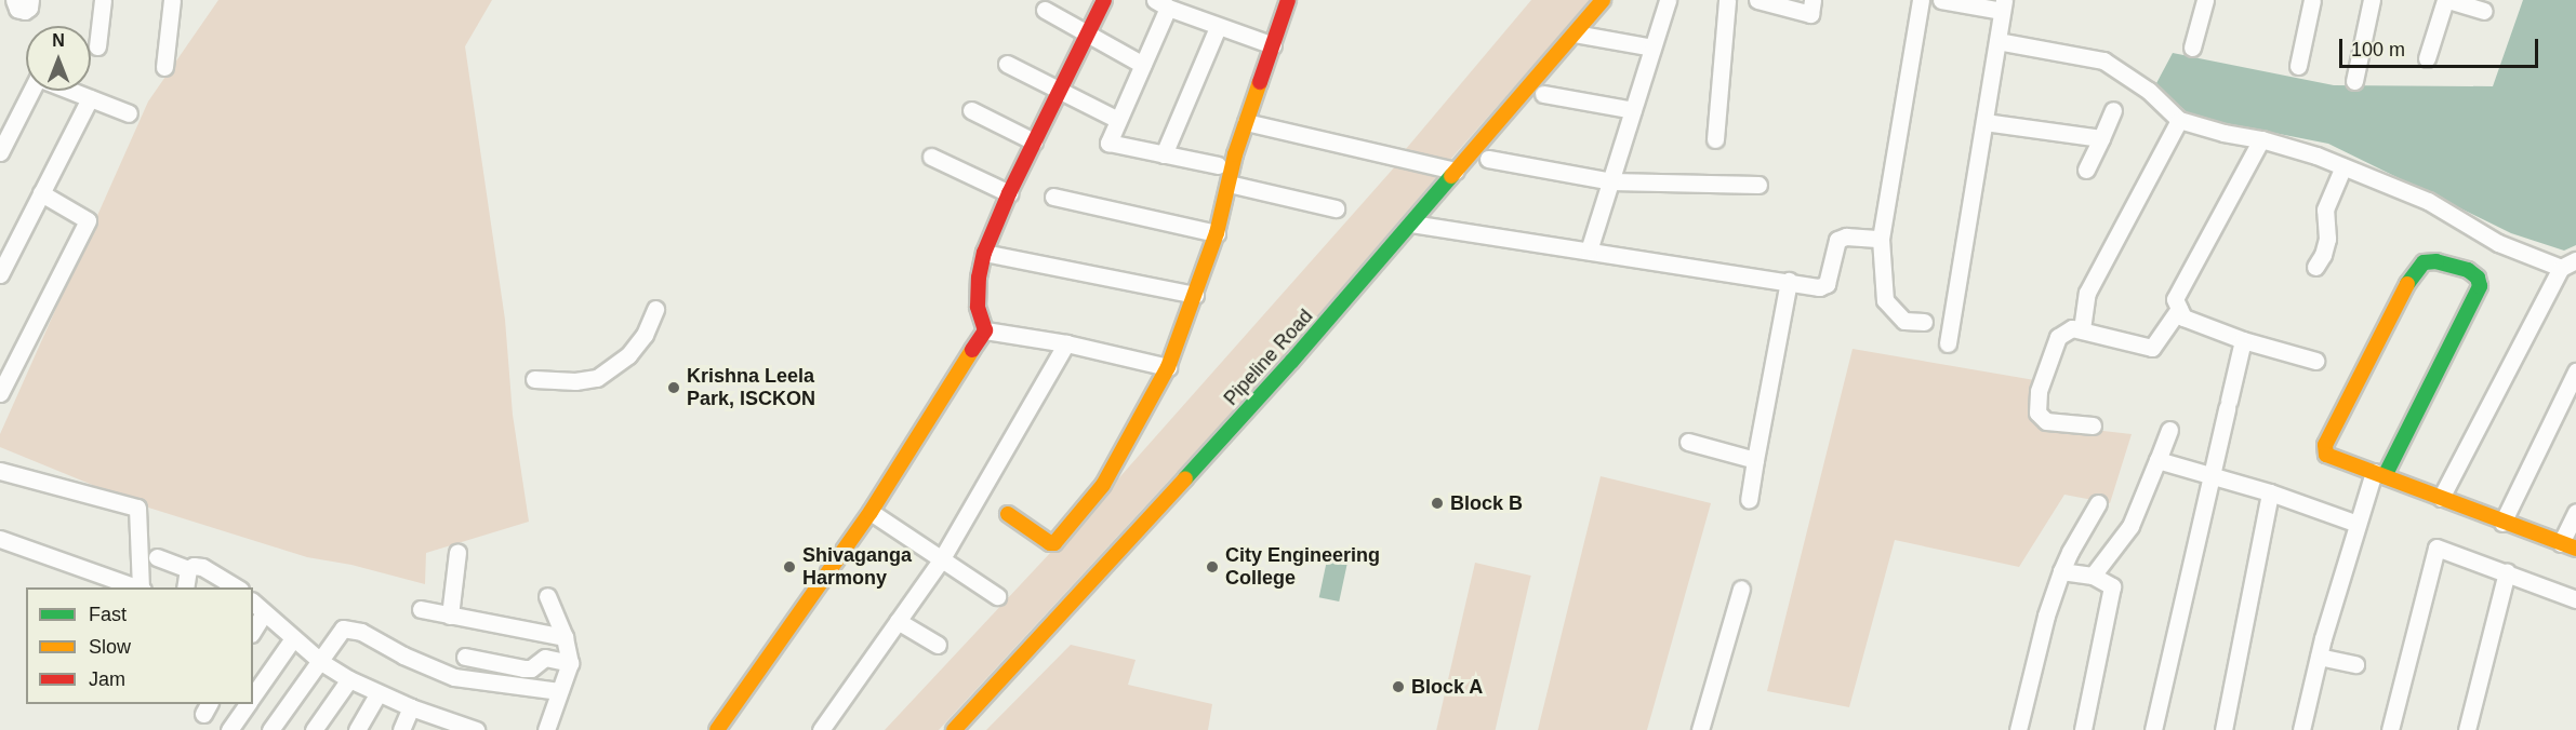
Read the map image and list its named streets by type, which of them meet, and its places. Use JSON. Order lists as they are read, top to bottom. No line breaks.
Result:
{"streets":{"street":["Pipeline Road"]},"places":["Krishna Leela Park, ISCKON","Block B","Shivaganga Harmony","City Engineering College","Block A"],"legend":["Fast","Slow","Jam"],"scale_bar":"100 m","north":"top"}
